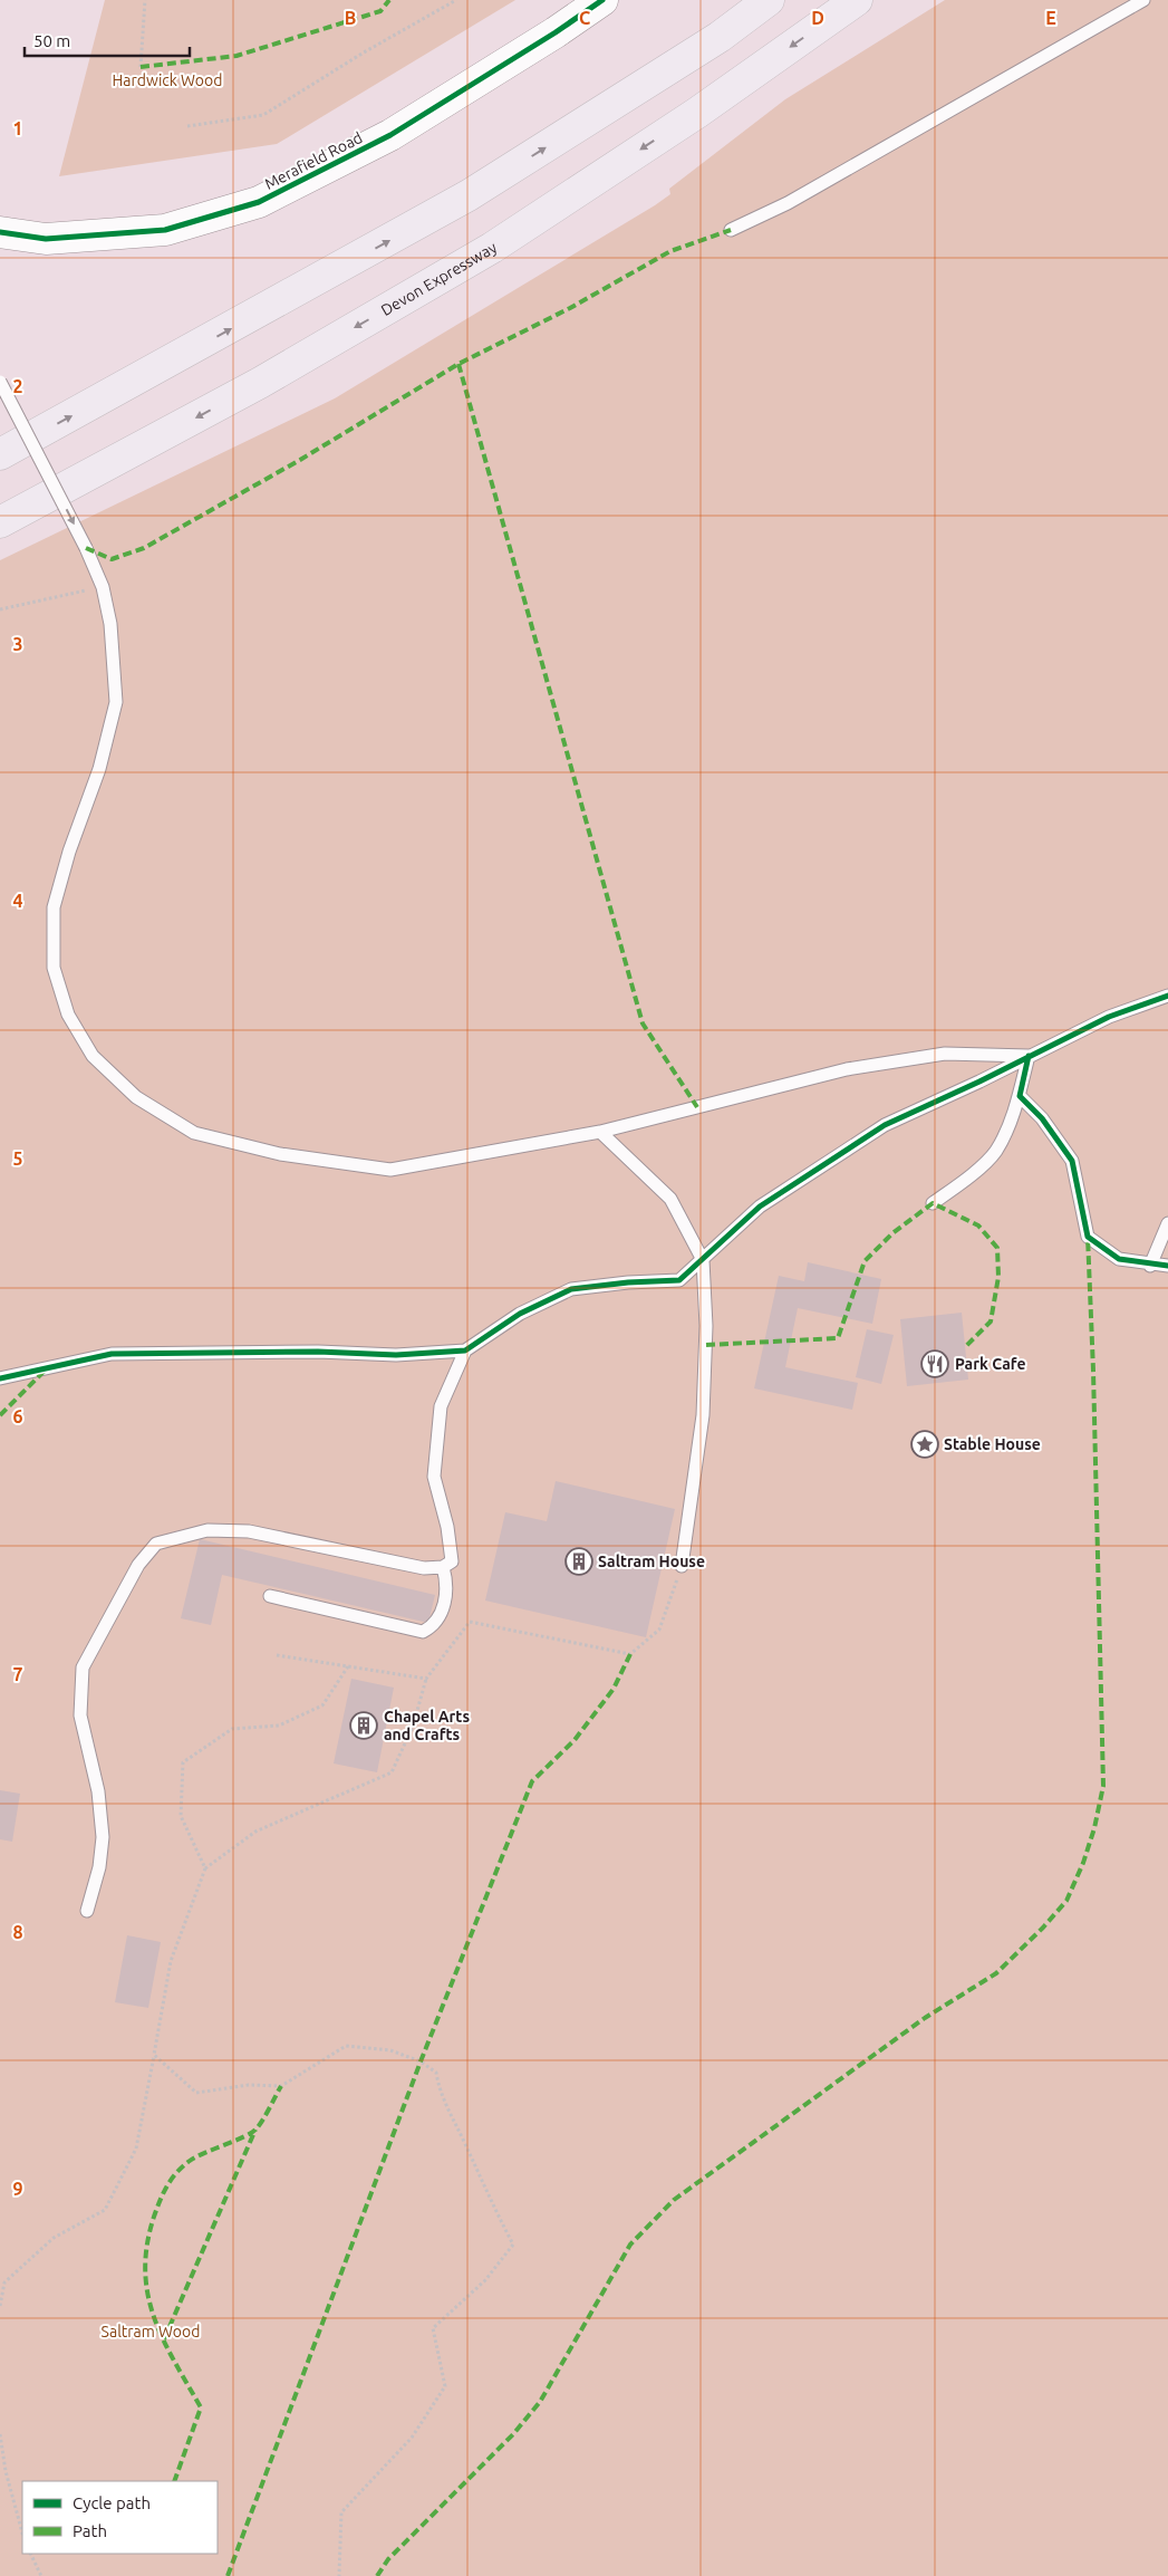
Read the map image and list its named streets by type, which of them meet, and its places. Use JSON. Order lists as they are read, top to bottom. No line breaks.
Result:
{"streets":{"highway":["Devon Expressway"],"street":["Merafield Road"]},"parks":["Hardwick Wood","Saltram Wood"],"places":{"restaurant":["Park Cafe"],"place":["Stable House"],"building":["Saltram House","Chapel Arts and Crafts"]},"legend":["Cycle path","Path"],"scale_bar":"50 m","grid":{"columns":["B","C","D","E"],"rows":["1","2","3","4","5","6","7","8","9"]}}
